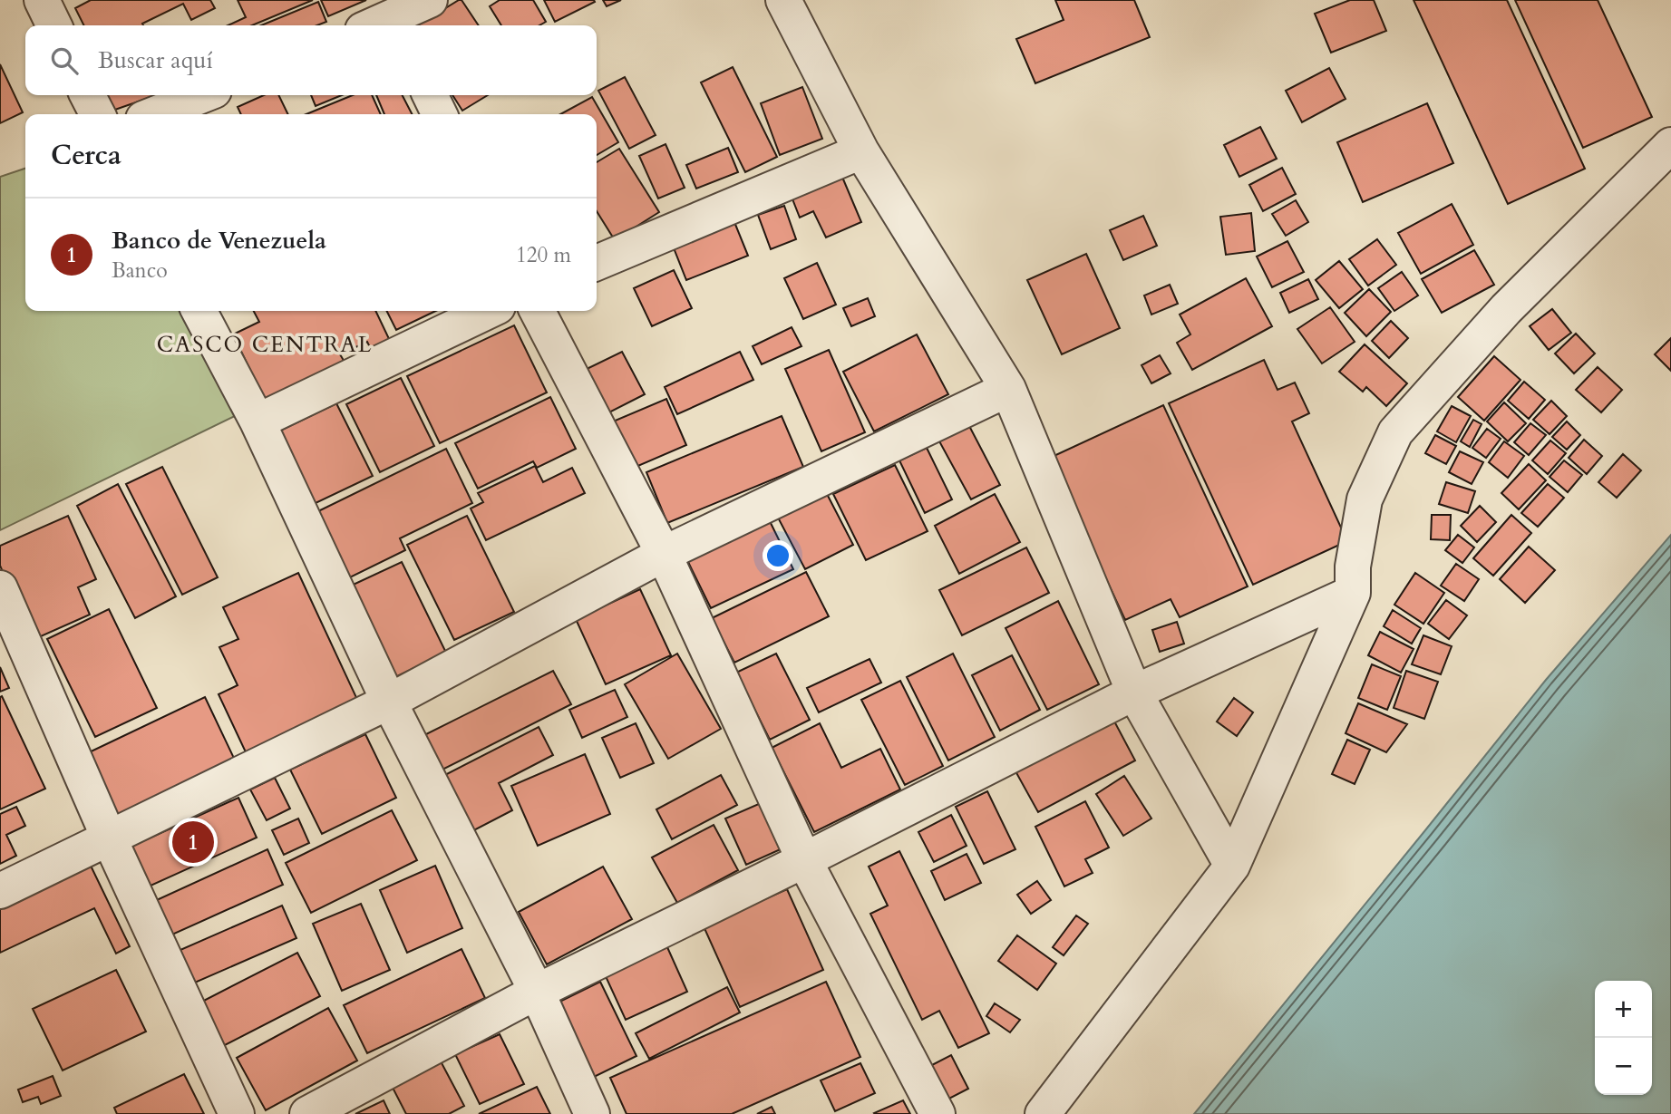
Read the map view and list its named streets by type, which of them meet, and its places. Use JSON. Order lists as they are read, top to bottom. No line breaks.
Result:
{"districts":["CASCO CENTRAL"],"page":{"search":"Buscar aquí","heading":"Cerca","list":[{"mark":"1","name":"Banco de Venezuela","note":"Banco","value":"120 m"}],"pins":"1","map_buttons":["+","−"]}}
